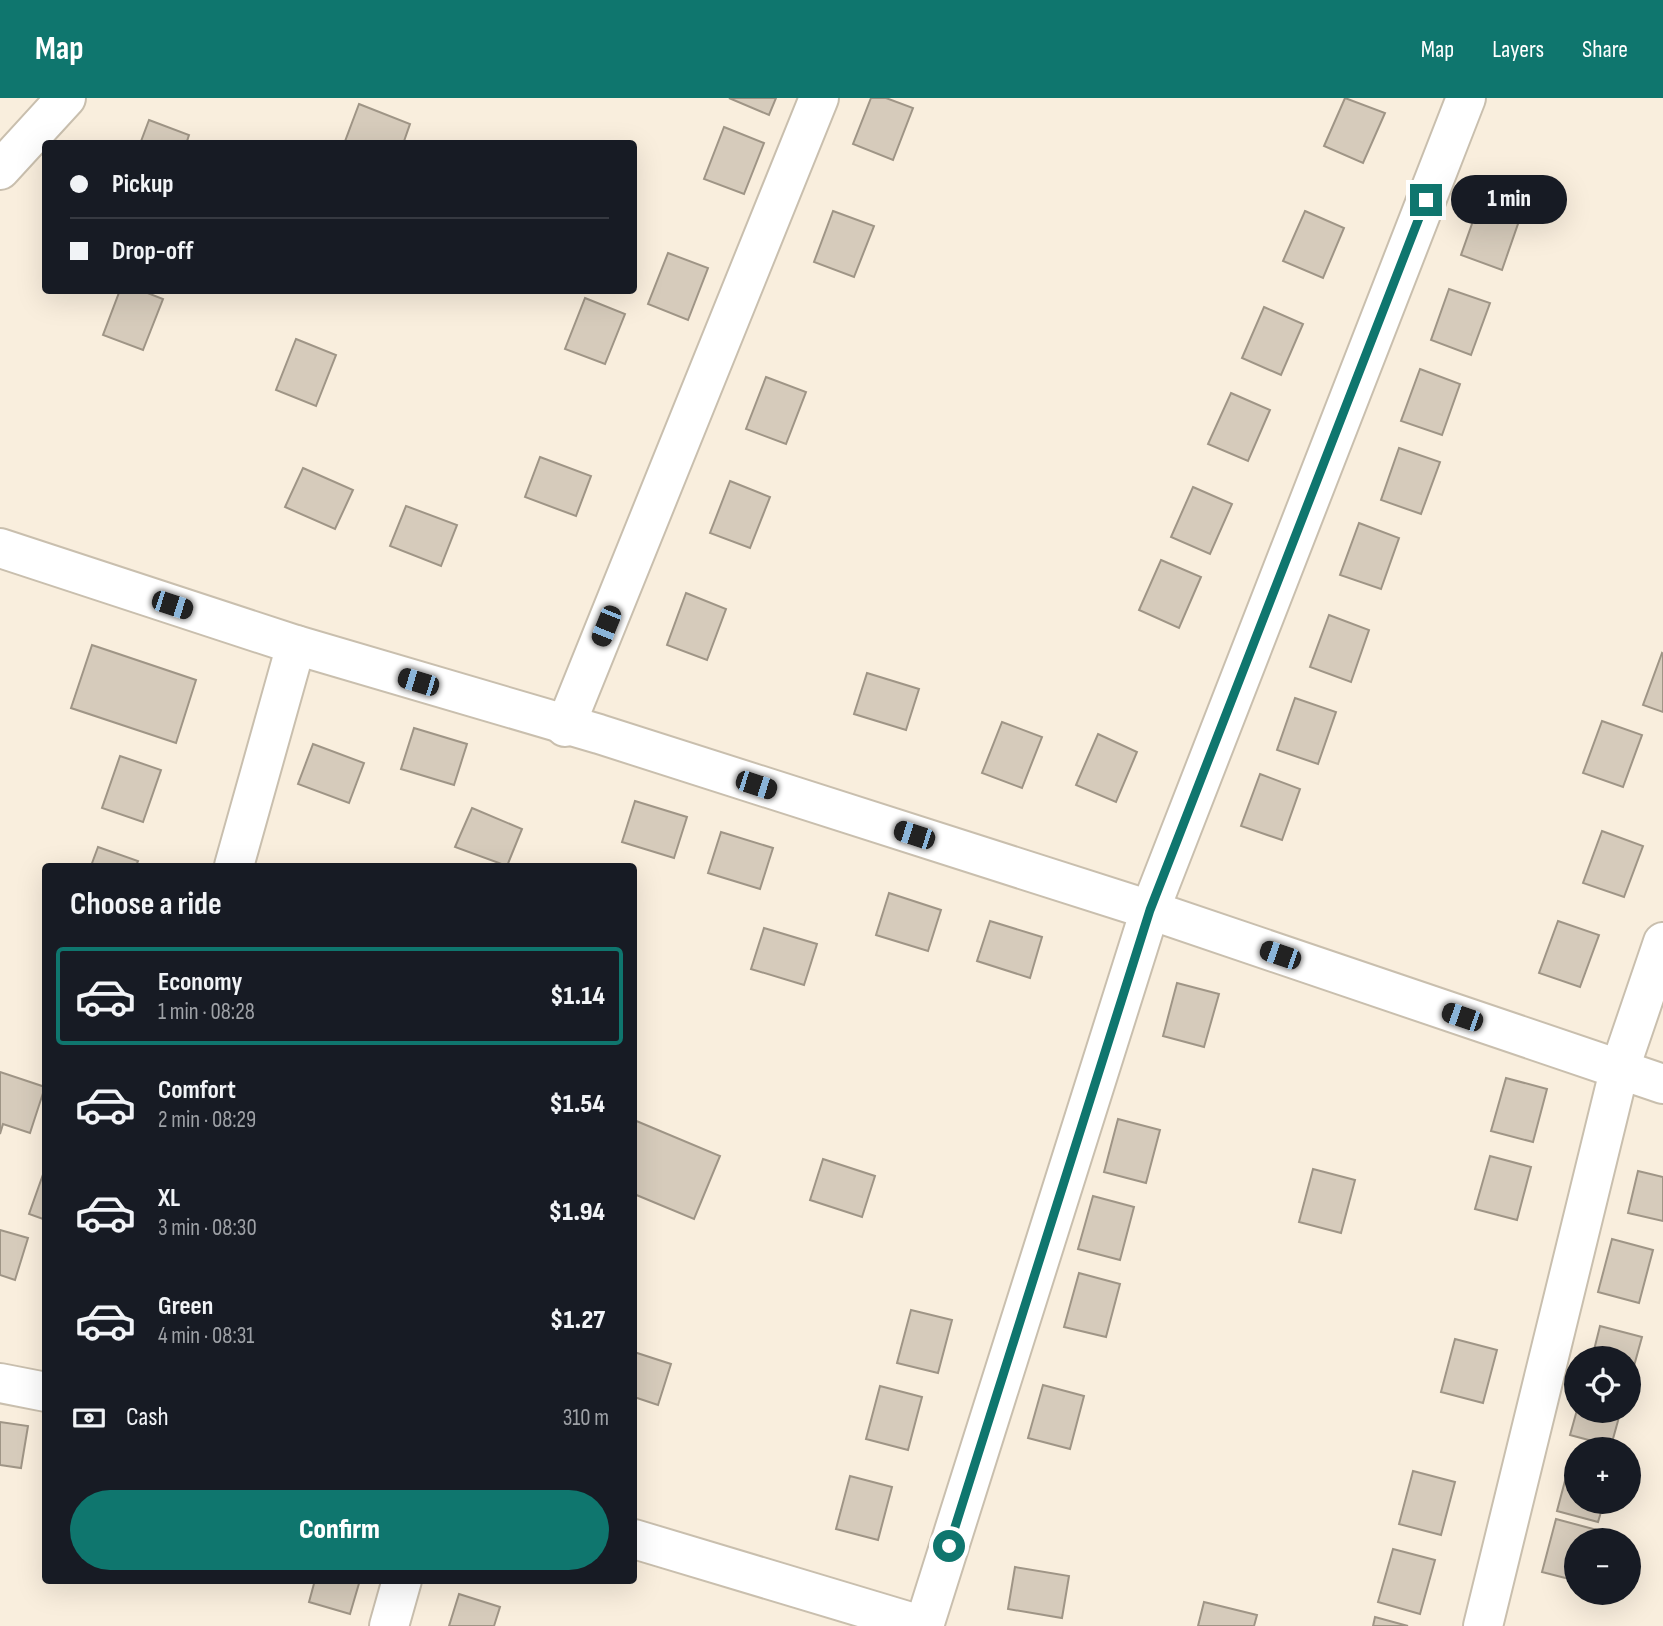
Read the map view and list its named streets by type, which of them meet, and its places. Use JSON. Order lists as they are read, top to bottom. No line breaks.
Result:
{"page":{"header":"Map","nav":["Map","Layers","Share"],"banner":["Pickup","Drop-off"],"bubble":"1 min","heading":"Choose a ride","list":[{"name":"Economy","note":"1 min · 08:28","value":"$1.14"},{"name":"Comfort","note":"2 min · 08:29","value":"$1.54"},{"name":"XL","note":"3 min · 08:30","value":"$1.94"},{"name":"Green","note":"4 min · 08:31","value":"$1.27"}],"map_buttons":["+","−"],"pay":["Cash","310 m"],"buttons":"Confirm"}}
